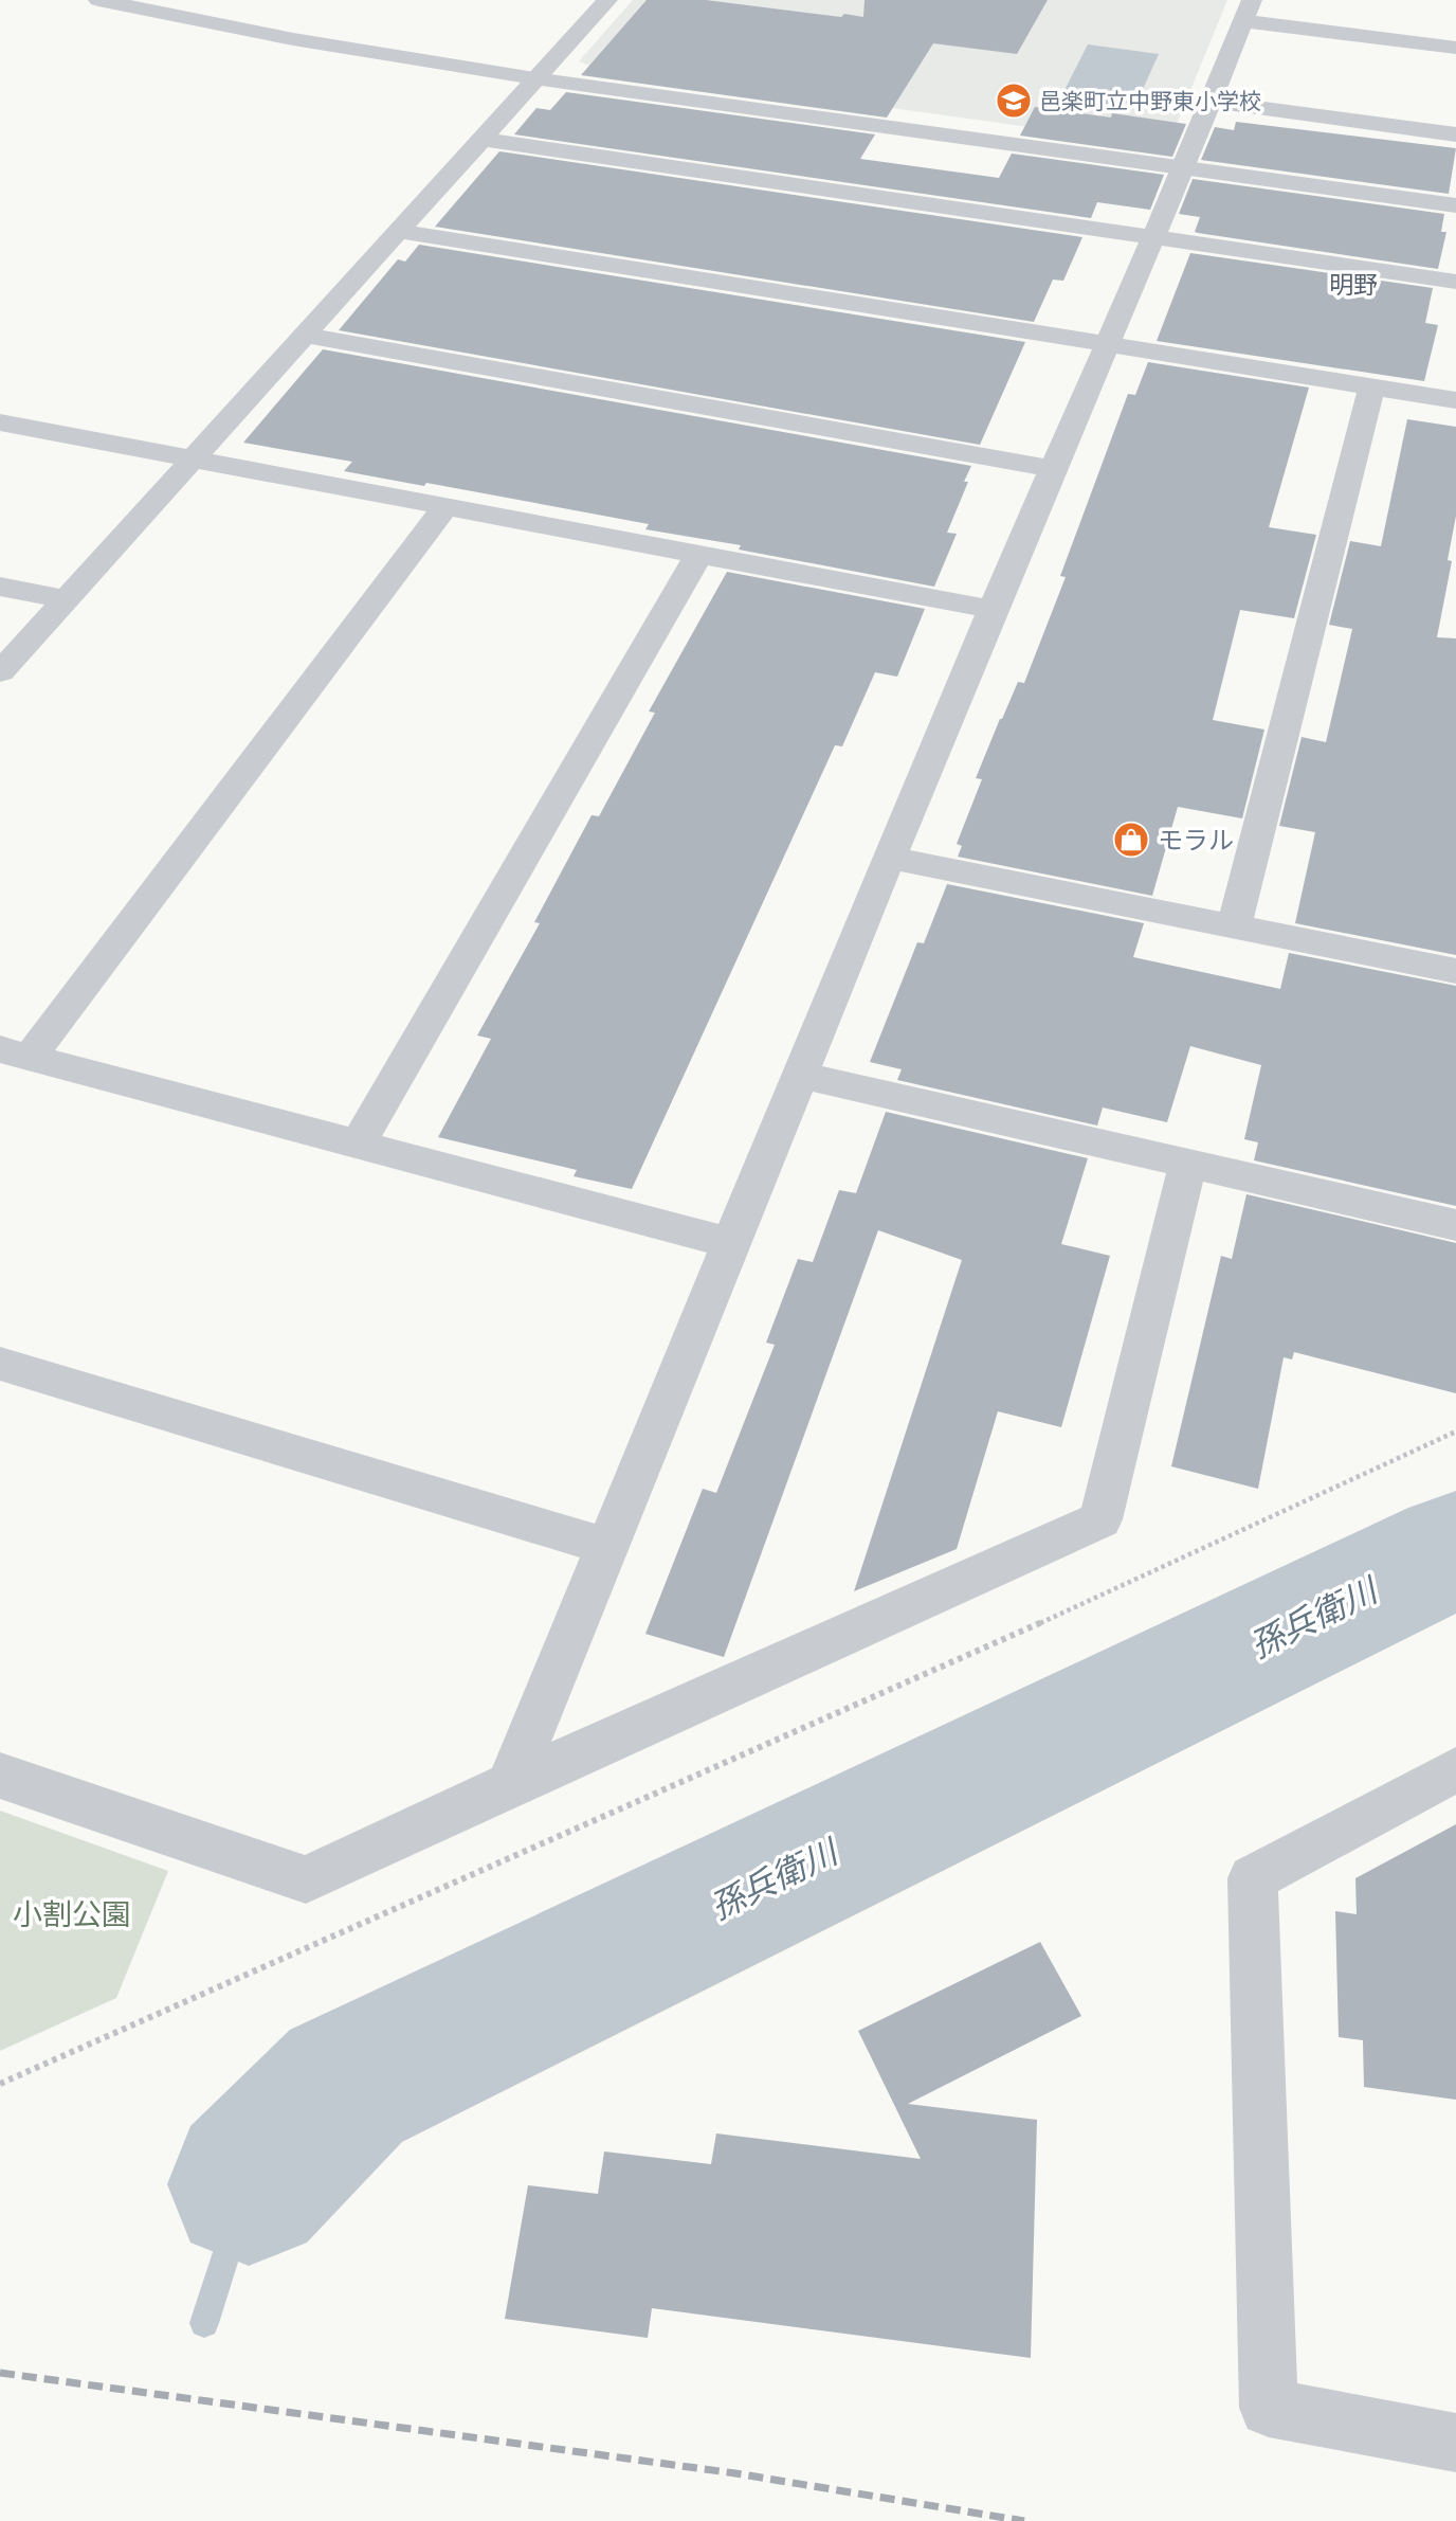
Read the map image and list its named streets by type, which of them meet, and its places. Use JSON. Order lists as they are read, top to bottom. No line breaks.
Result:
{"districts":["明野"],"water":["孫兵衛川"],"parks":["小割公園"],"places":{"school or university":["邑楽町立中野東小学校"],"shop":["モラル"]}}
